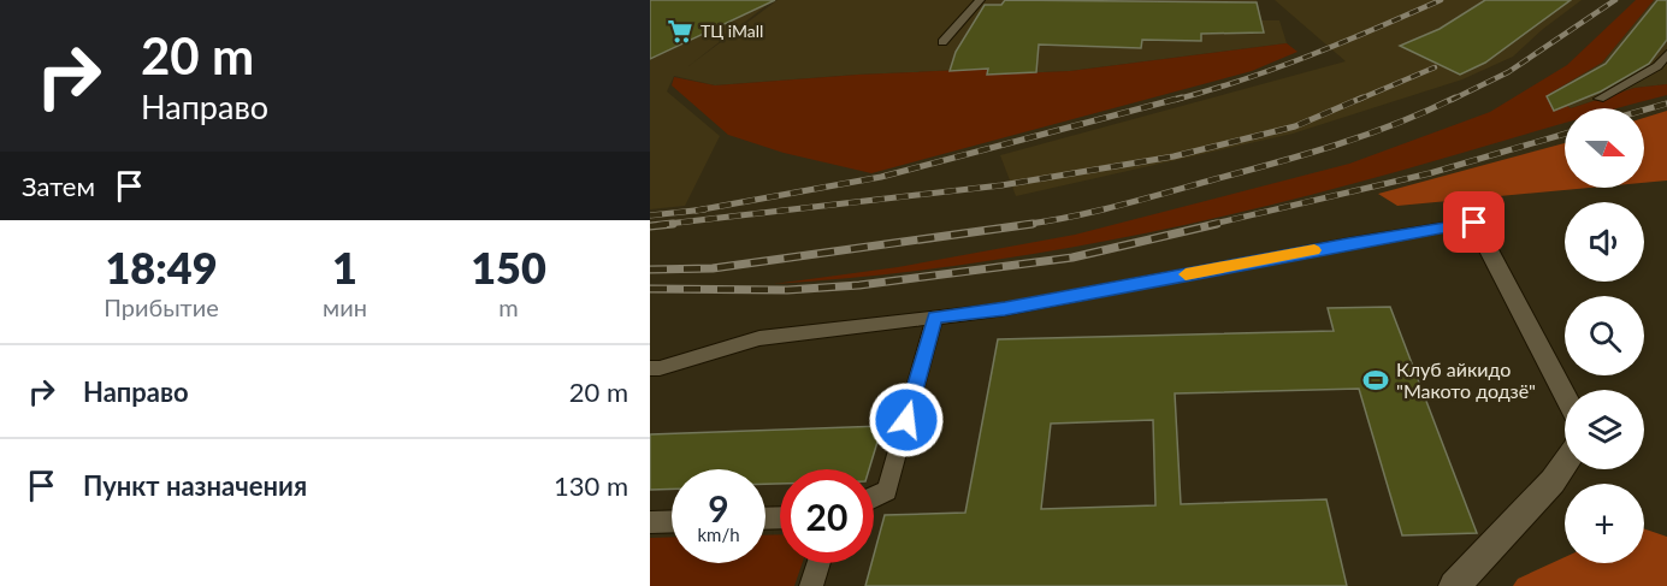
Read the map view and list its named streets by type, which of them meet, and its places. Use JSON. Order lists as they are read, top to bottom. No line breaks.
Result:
{"places":{"supermarket":["ТЦ iMall"],"sports":["Клуб айкидо \"Макото додзё\""]},"north":"right","page":{"turn":["20 m","Направо"],"map_buttons":"+","then":"Затем","eta":["18:49","Прибытие","1","мин","150","m"],"list":[{"name":"Направо","value":"20 m"},{"name":"Пункт назначения","value":"130 m"}],"speed":"9 km/h","limit":"20"}}
